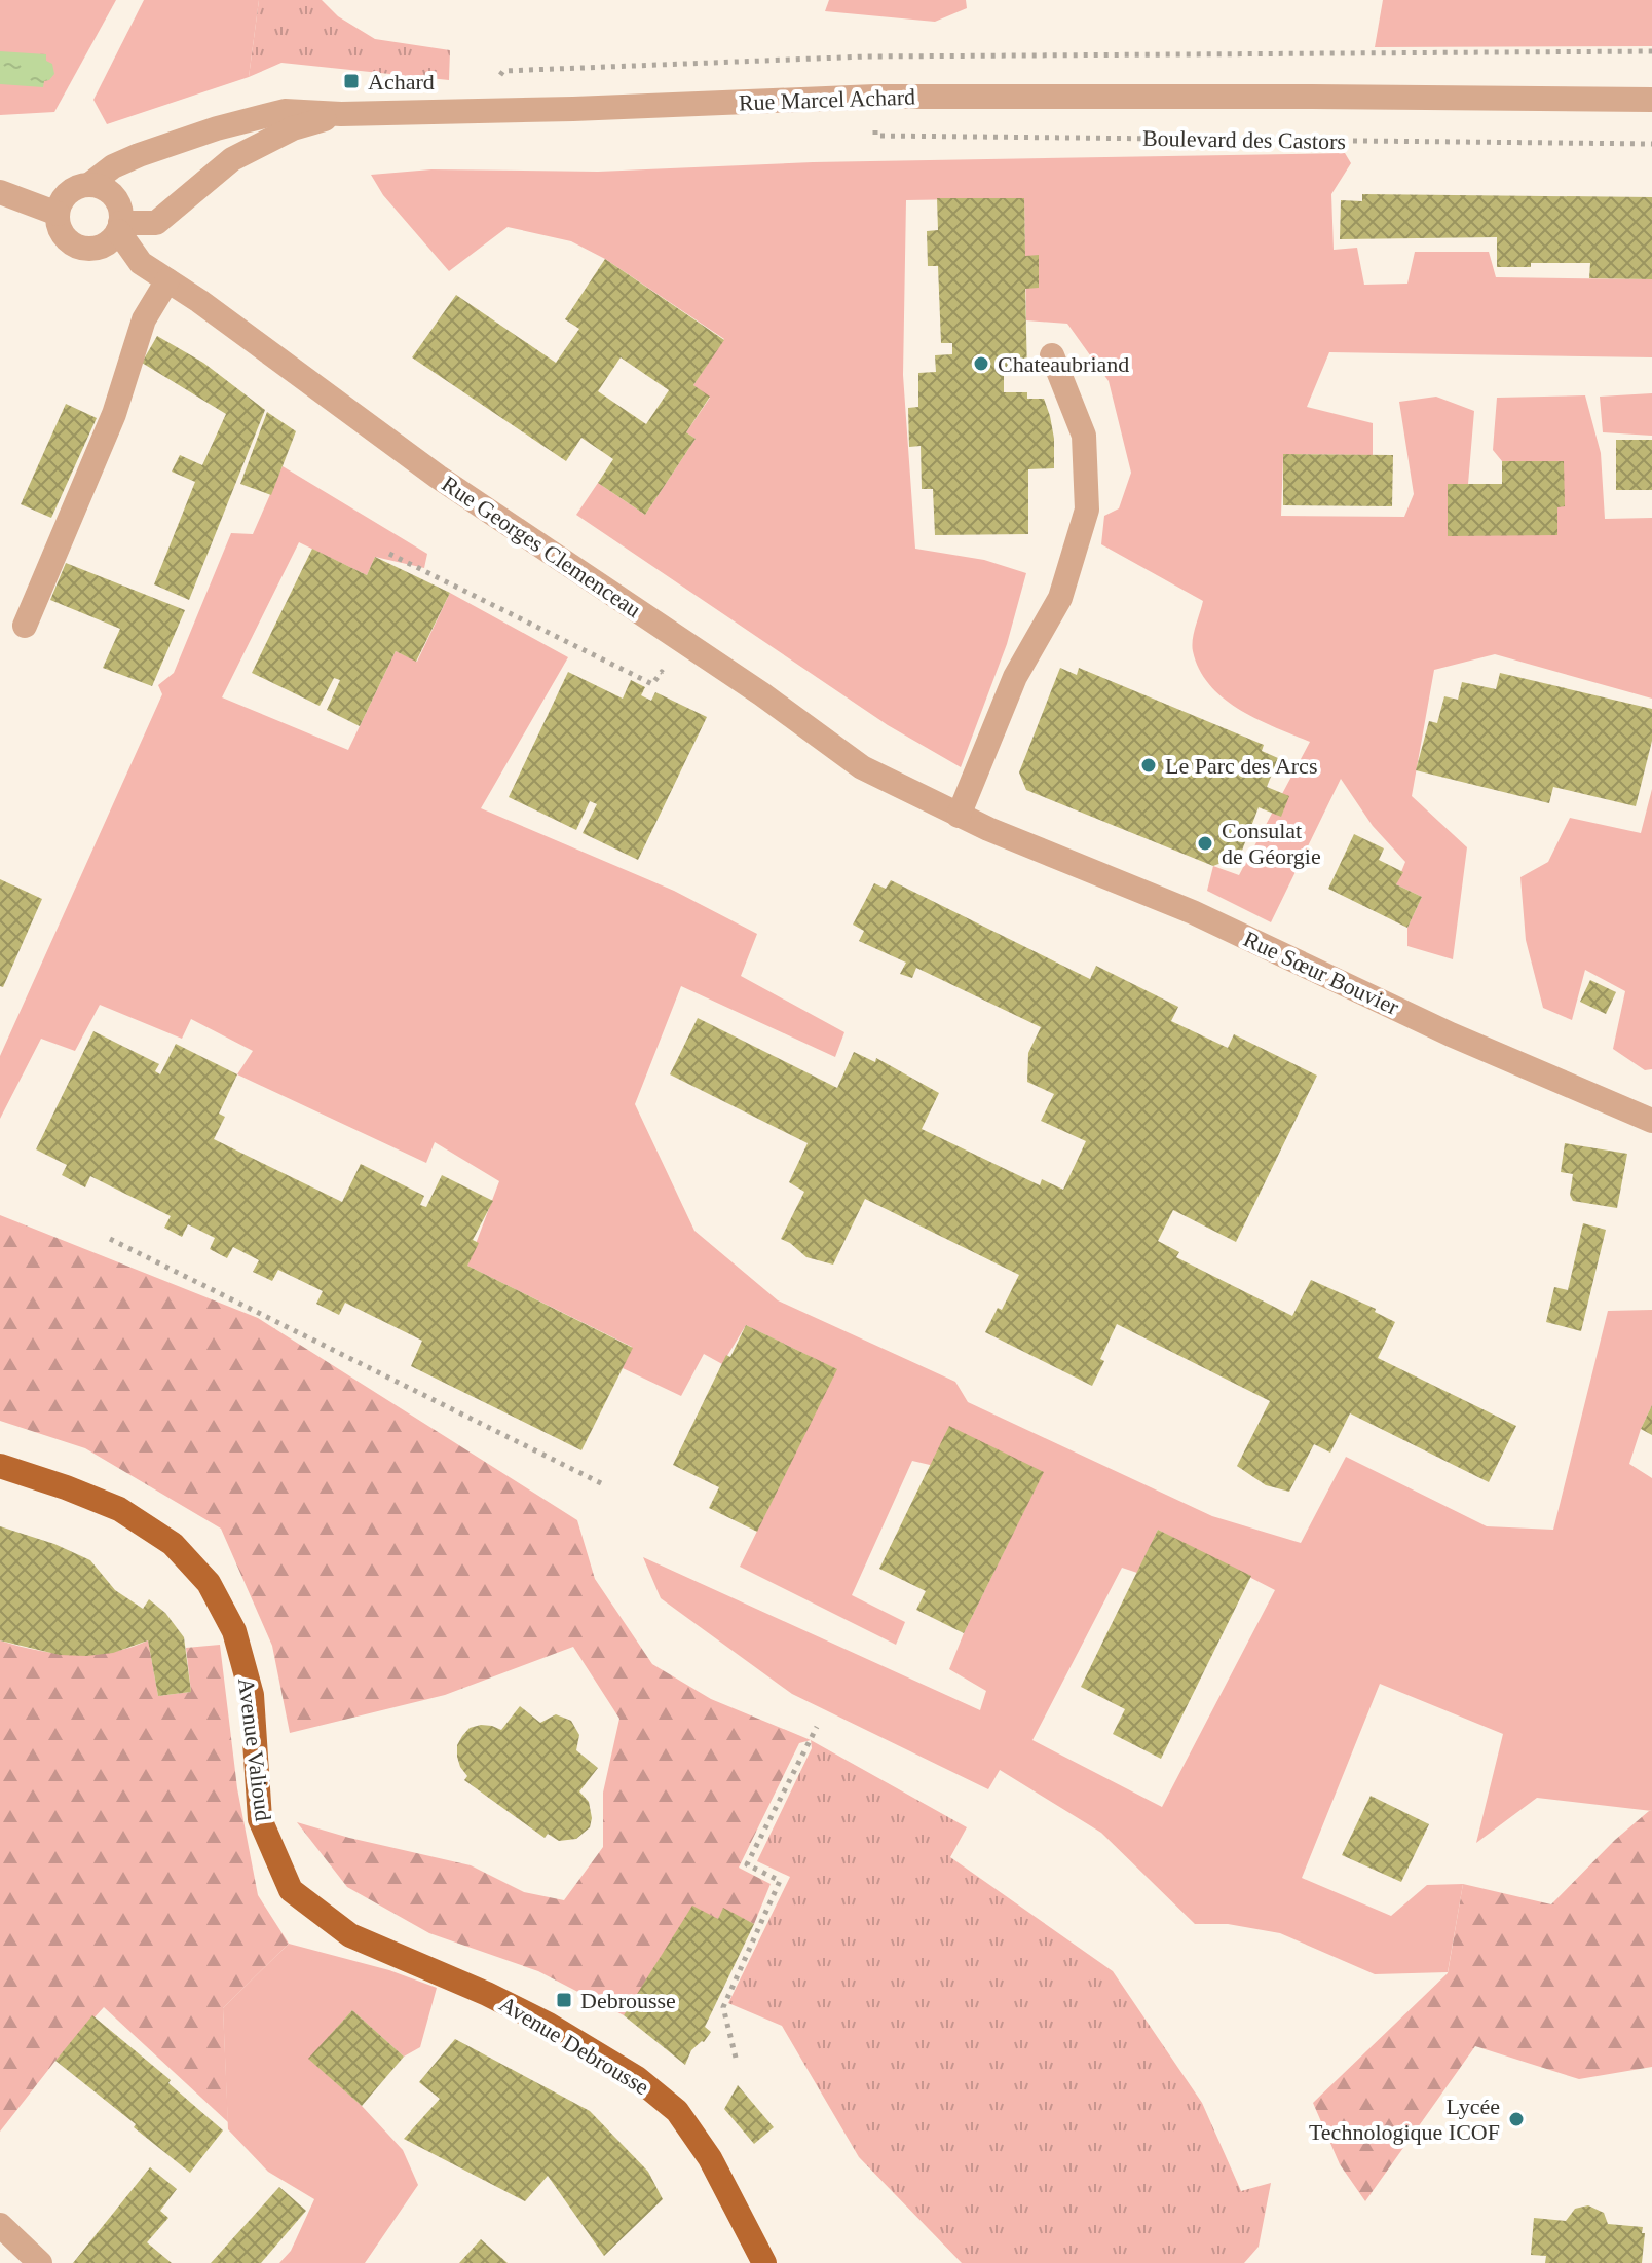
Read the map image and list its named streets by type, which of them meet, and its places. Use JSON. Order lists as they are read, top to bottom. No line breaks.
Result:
{"streets":{"main road":["Avenue Valioud","Avenue Debrousse"],"street":["Rue Marcel Achard","Boulevard des Castors","Rue Georges Clemenceau","Rue Sœur Bouvier"]},"crossings":[["Rue Marcel Achard","Boulevard des Castors"],["Rue Marcel Achard","Rue Georges Clemenceau"],["Rue Georges Clemenceau","Rue Sœur Bouvier"],["Avenue Valioud","Avenue Debrousse"]],"places":{"transit":["Achard","Debrousse"],"other":["Chateaubriand","Le Parc des Arcs","Consulat de Géorgie","Lycée Technologique ICOF"]}}
